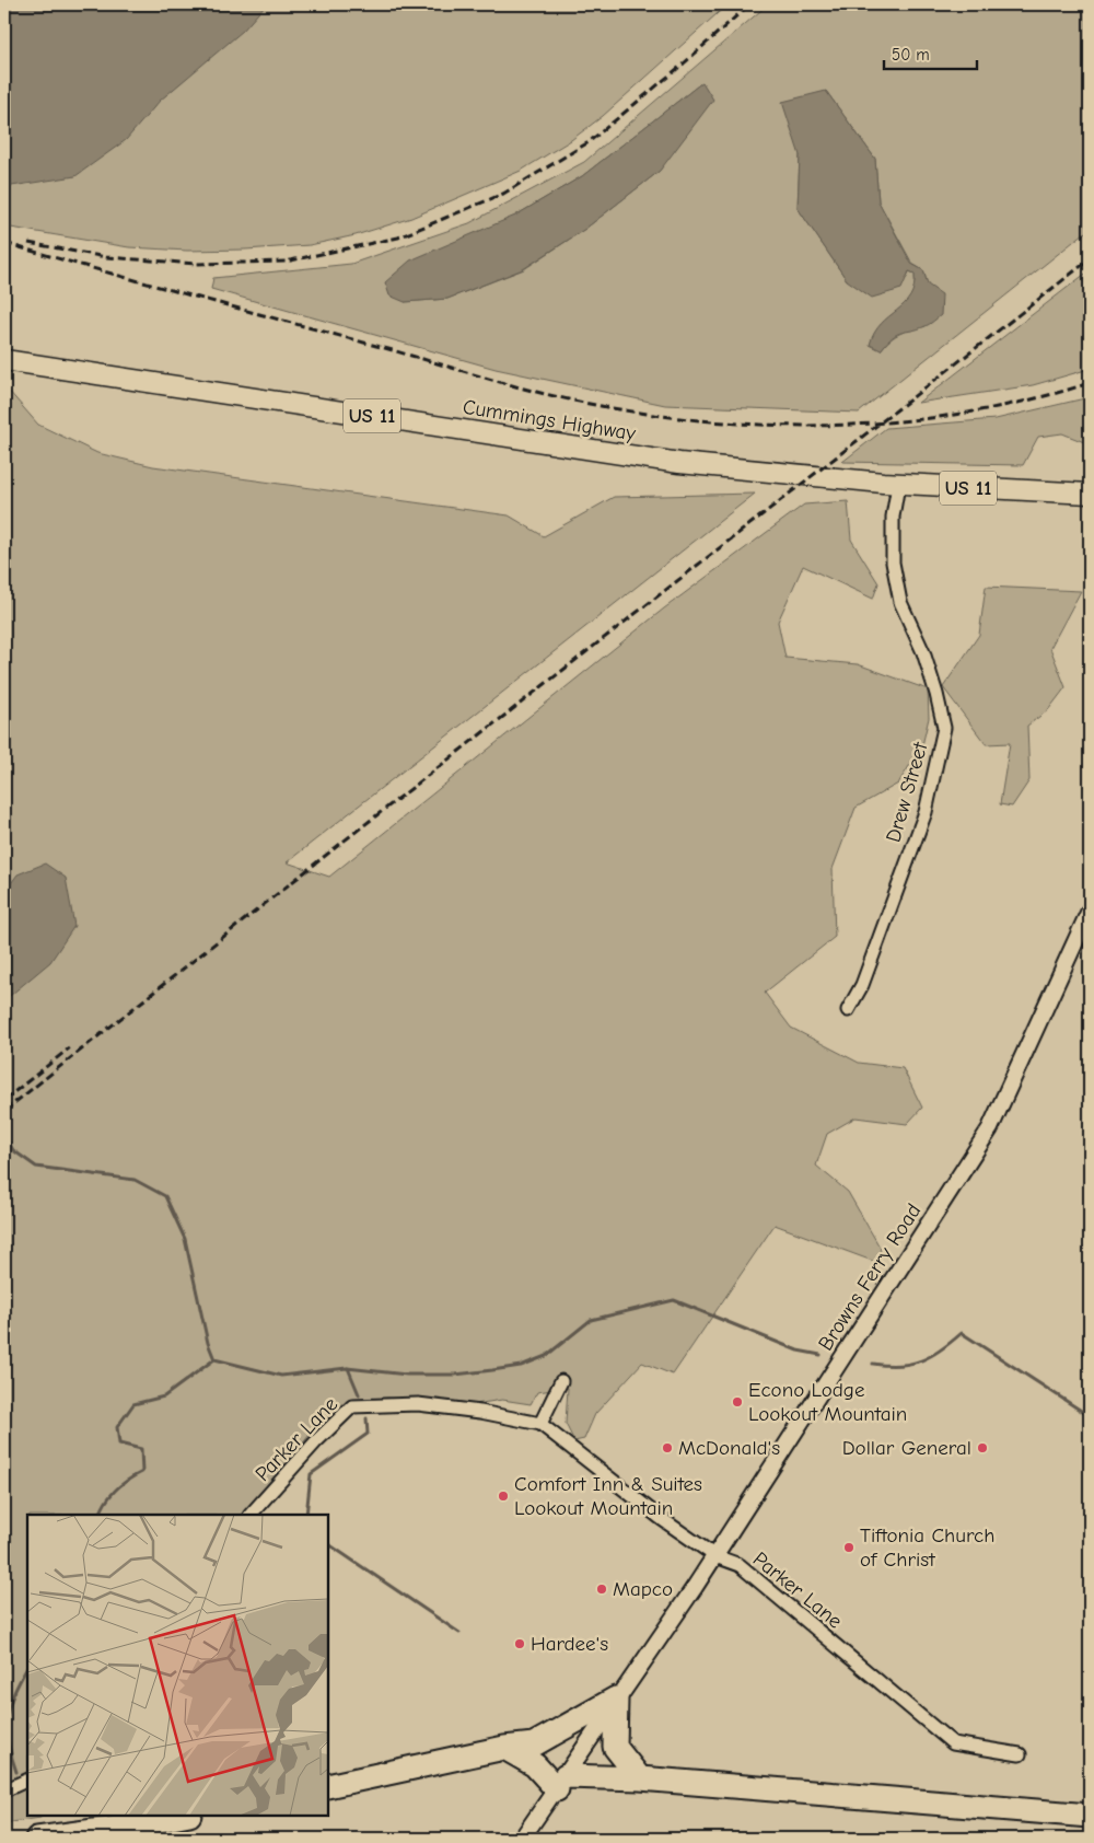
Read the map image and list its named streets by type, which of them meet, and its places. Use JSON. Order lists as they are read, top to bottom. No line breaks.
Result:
{"streets":{"main road":["US 11","Cummings Highway"],"street":["Drew Street","Browns Ferry Road","Parker Lane"]},"crossings":[["Cummings Highway","Drew Street"],["Browns Ferry Road","Parker Lane"]],"places":["Econo Lodge Lookout Mountain","McDonald's","Dollar General","Comfort Inn & Suites Lookout Mountain","Tiftonia Church of Christ","Mapco","Hardee's"],"scale_bar":"50 m"}
